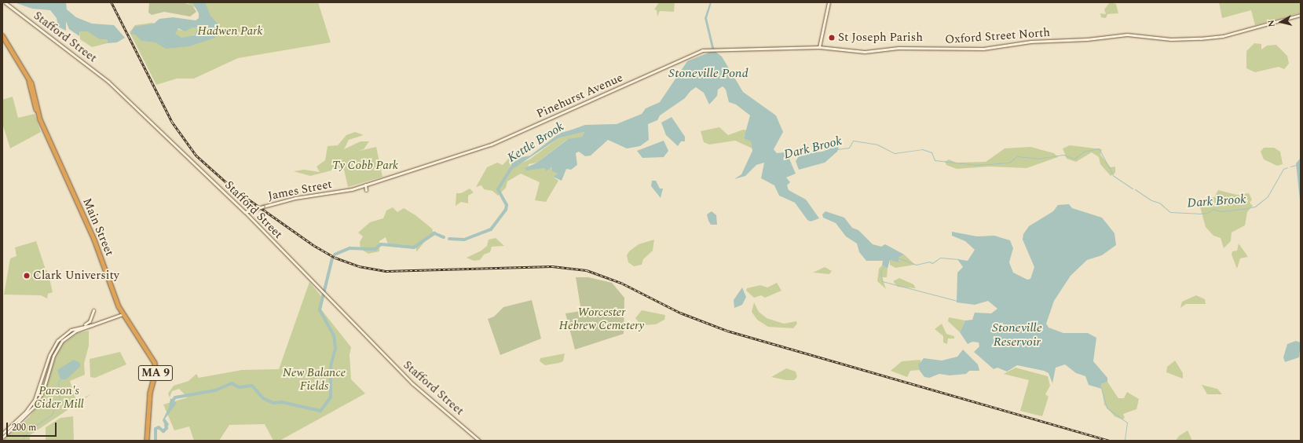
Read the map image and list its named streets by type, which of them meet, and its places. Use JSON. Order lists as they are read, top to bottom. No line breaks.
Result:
{"streets":{"highway":["Main Street","MA 9"],"main road":["Oxford Street North","Stafford Street","Pinehurst Avenue","James Street"]},"crossings":[["Oxford Street North","Pinehurst Avenue"],["Stafford Street","James Street"],["Pinehurst Avenue","James Street"]],"water":["Stoneville Pond","Kettle Brook","Dark Brook","Stoneville Reservoir"],"parks":["Hadwen Park","Ty Cobb Park","Worcester Hebrew Cemetery","New Balance Fields","Parson's Cider Mill"],"places":["St Joseph Parish","Clark University"],"scale_bar":"200 m","north":"left"}
